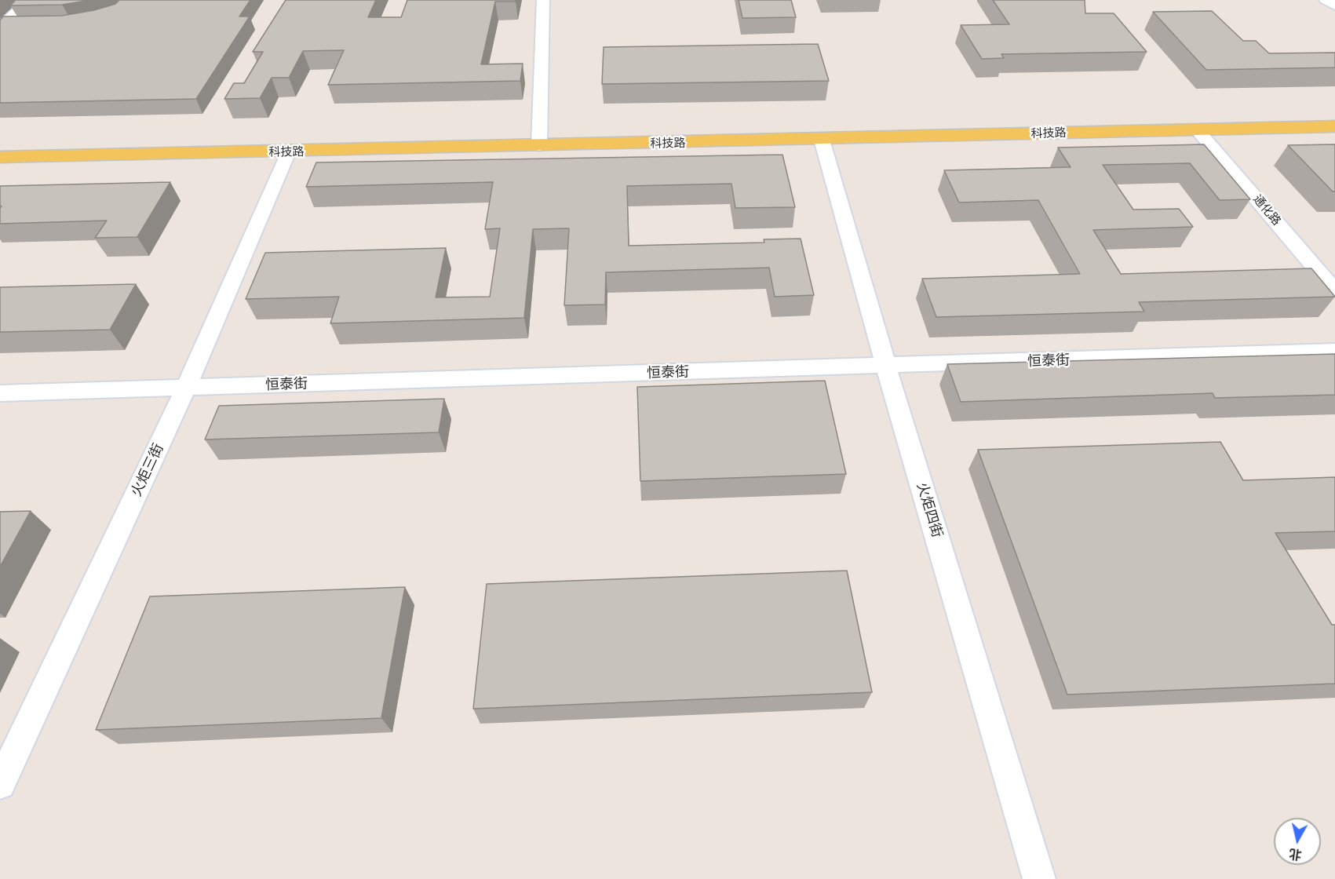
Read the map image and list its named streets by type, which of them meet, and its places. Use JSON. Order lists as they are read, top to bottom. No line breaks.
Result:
{"streets":{"main road":["科技路"],"street":["通化路","恒泰街","火炬三街","火炬四街"]},"crossings":[["科技路","通化路"],["科技路","火炬三街"],["科技路","火炬四街"],["恒泰街","火炬三街"],["恒泰街","火炬四街"]],"north":"bottom"}
